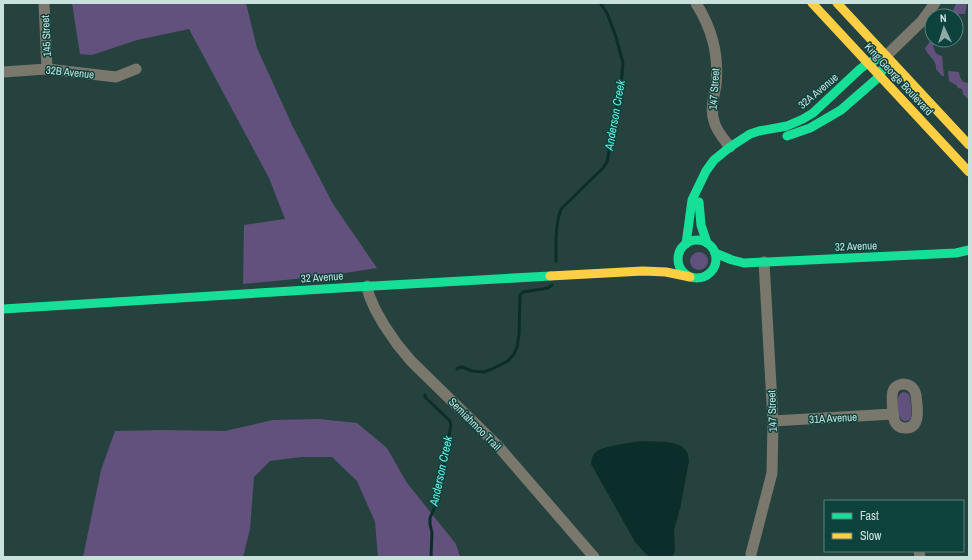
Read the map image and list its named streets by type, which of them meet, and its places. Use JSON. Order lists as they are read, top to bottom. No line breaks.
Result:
{"streets":{"street":["145 Street","32B Avenue","King George Boulevard","147 Street","32A Avenue","32 Avenue","31A Avenue","Semiahmoo Trail"]},"crossings":[["145 Street","32B Avenue"],["King George Boulevard","32A Avenue"],["147 Street","32A Avenue"],["147 Street","32 Avenue"],["147 Street","31A Avenue"],["32 Avenue","Semiahmoo Trail"]],"water":["Anderson Creek"],"legend":["Fast","Slow"],"north":"top"}
